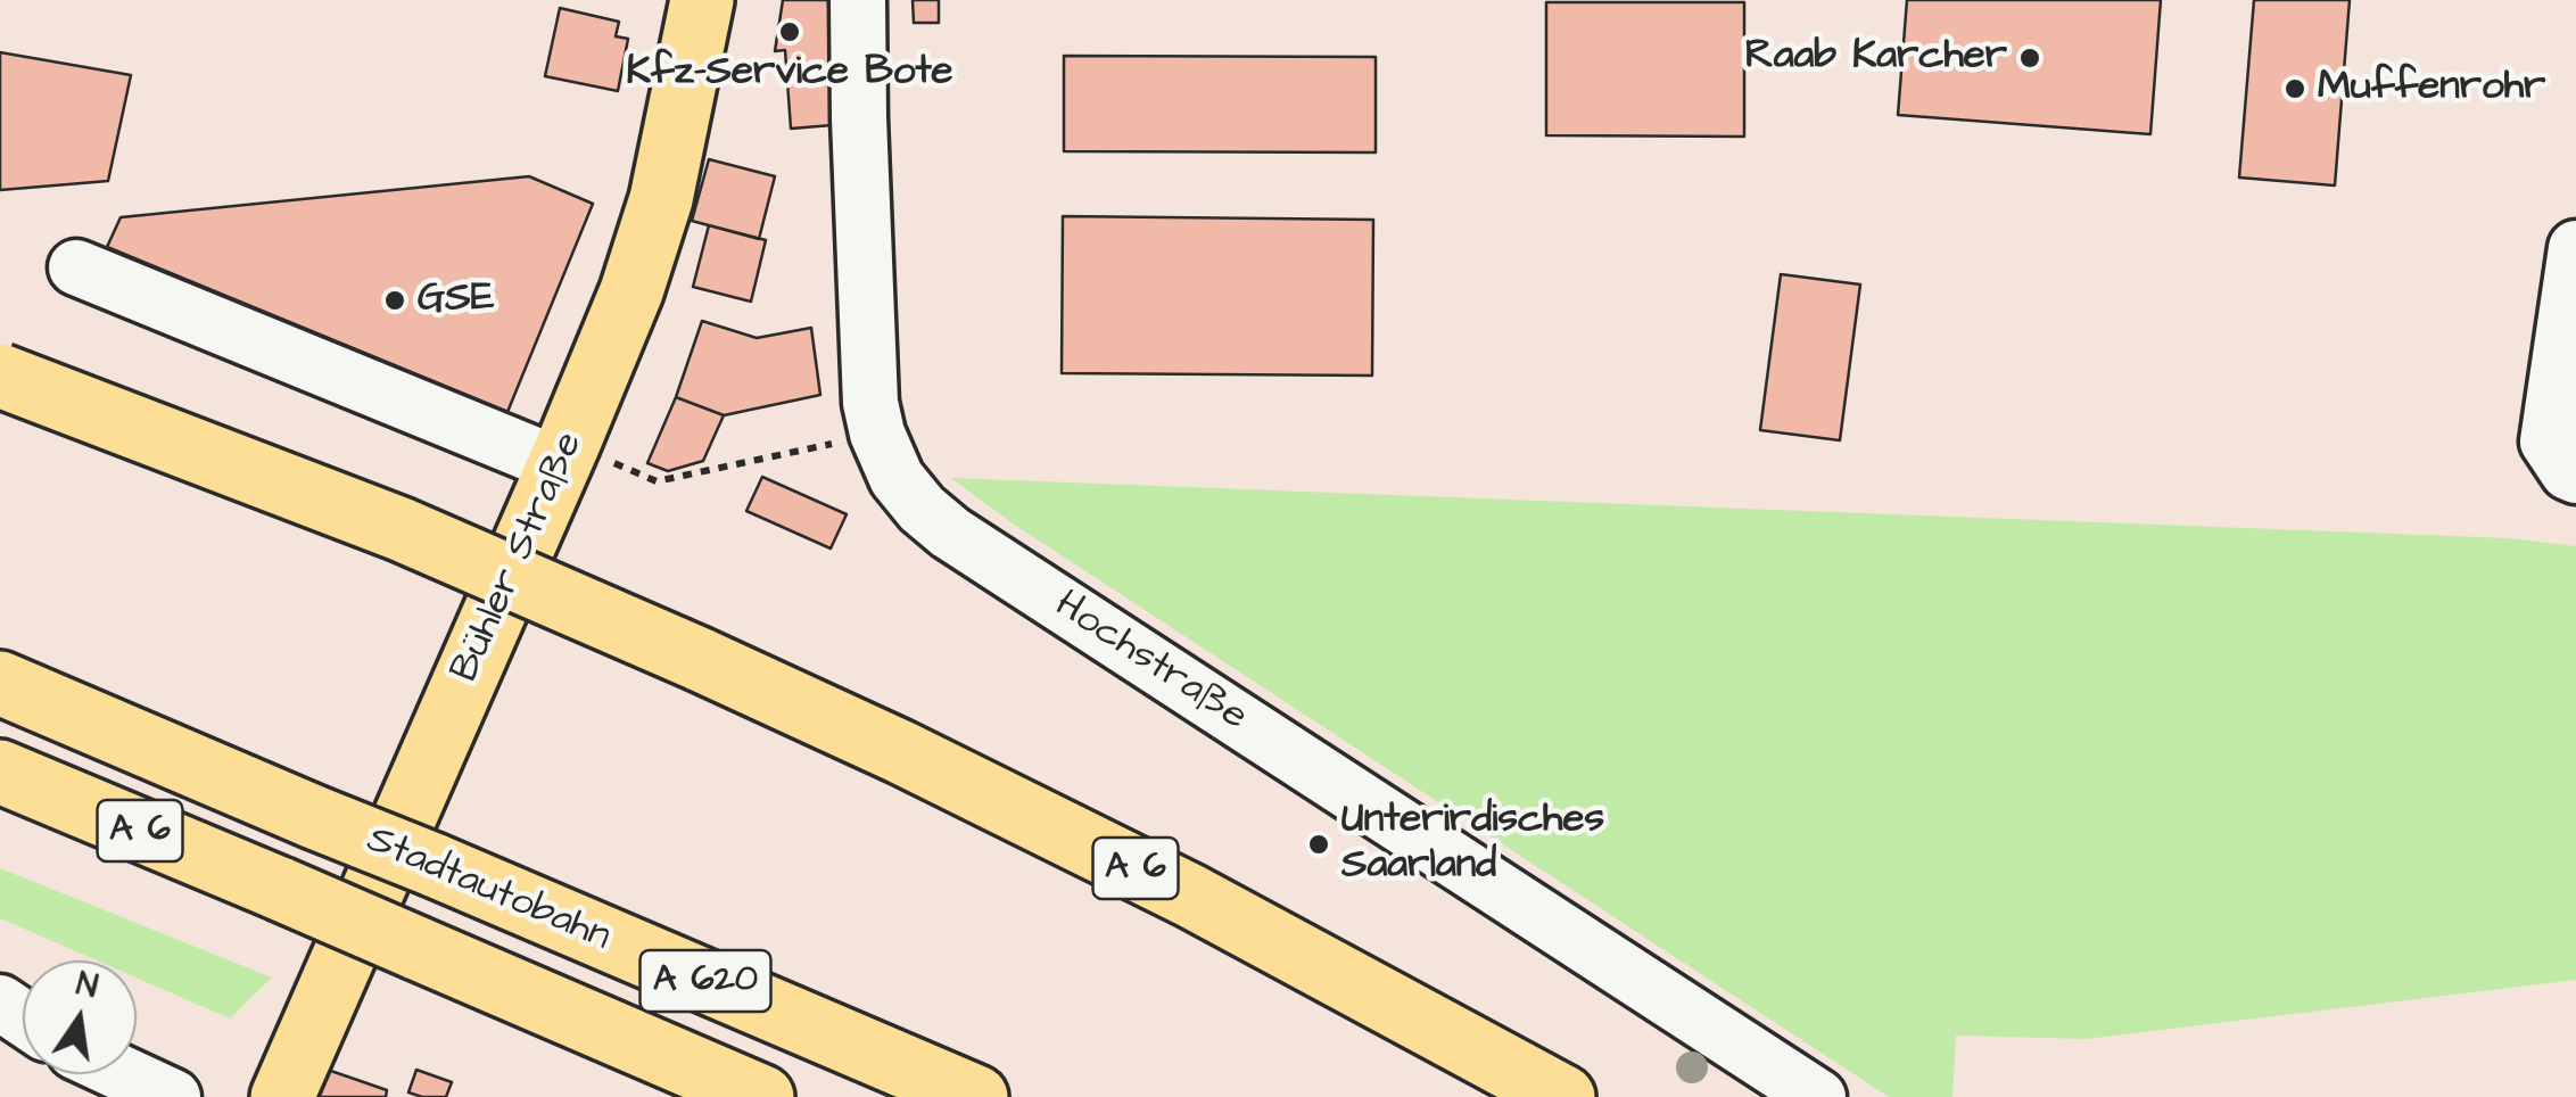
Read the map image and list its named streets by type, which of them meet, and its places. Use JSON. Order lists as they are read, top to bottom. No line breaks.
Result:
{"streets":{"main road":["Bühler Straße","A 6","Stadtautobahn","A 620"],"street":["Hochstraße"]},"places":["Kfz-Service Bote","Raab Karcher","Muffenrohr","GSE","Unterirdisches Saarland"],"north":"top"}
